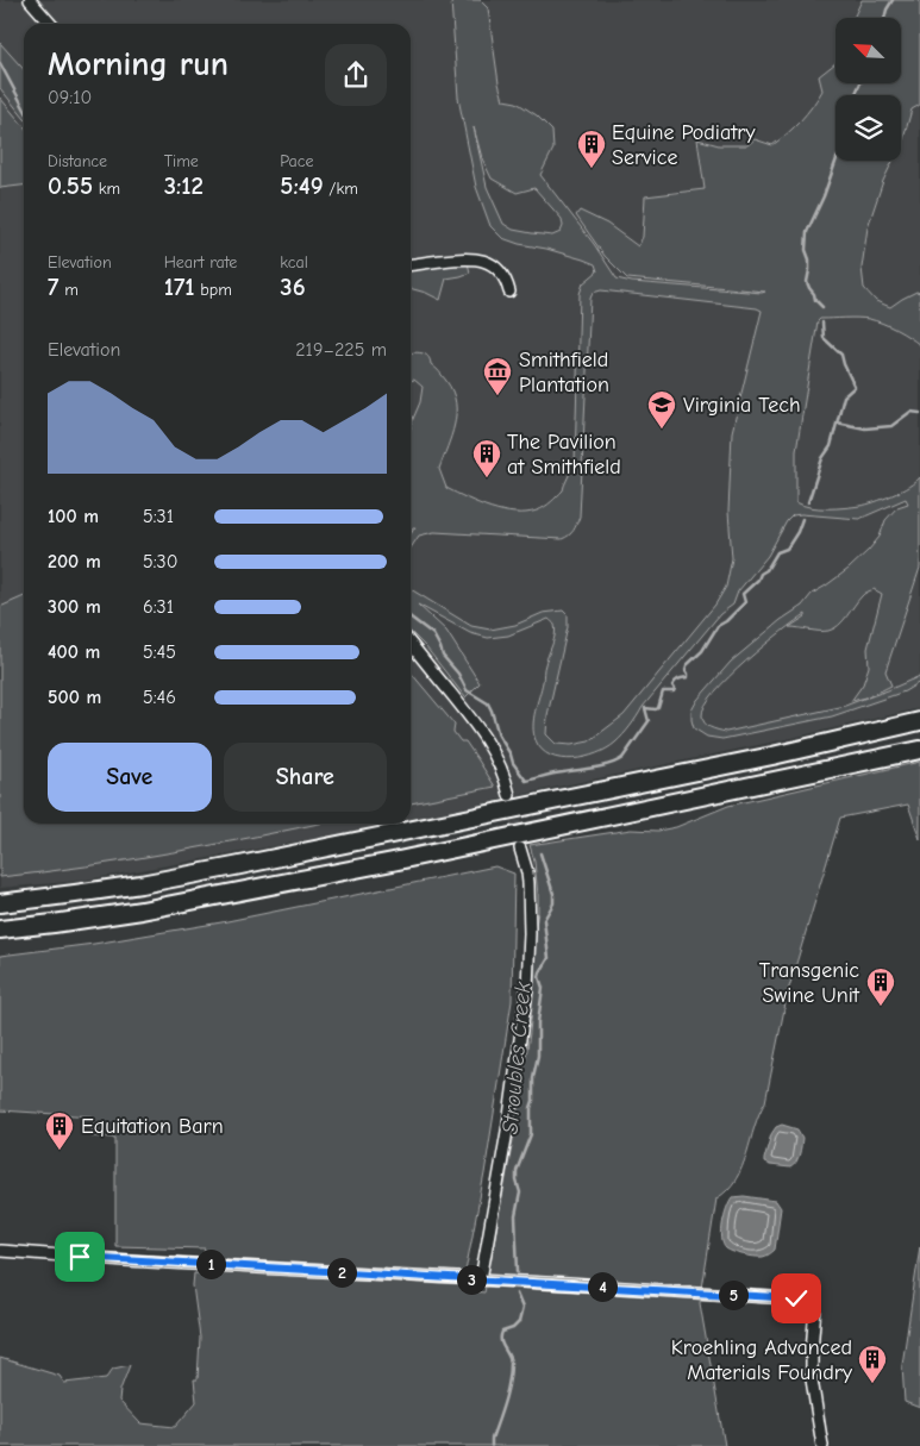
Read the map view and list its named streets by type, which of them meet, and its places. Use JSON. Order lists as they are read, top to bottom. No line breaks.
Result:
{"water":["Stroubles Creek"],"places":{"building":["Equine Podiatry Service","The Pavilion at Smithfield","Transgenic Swine Unit","Equitation Barn","Kroehling Advanced Materials Foundry"],"museum":["Smithfield Plantation"],"school or university":["Virginia Tech"]},"north":"top left","page":{"heading":["Morning run","09:10"],"stats":[["Distance","0.55 km"],["Time","3:12"],["Pace","5:49 /km"],["Elevation","7 m"],["Heart rate","171 bpm"],["kcal","36"]],"chart":["Elevation","219–225 m"],"list":[{"name":"100 m","note":"5:31"},{"name":"200 m","note":"5:30"},{"name":"300 m","note":"6:31"},{"name":"400 m","note":"5:45"},{"name":"500 m","note":"5:46"}],"buttons":["Save","Share"],"pins":["1","2","3","4","5"]}}
